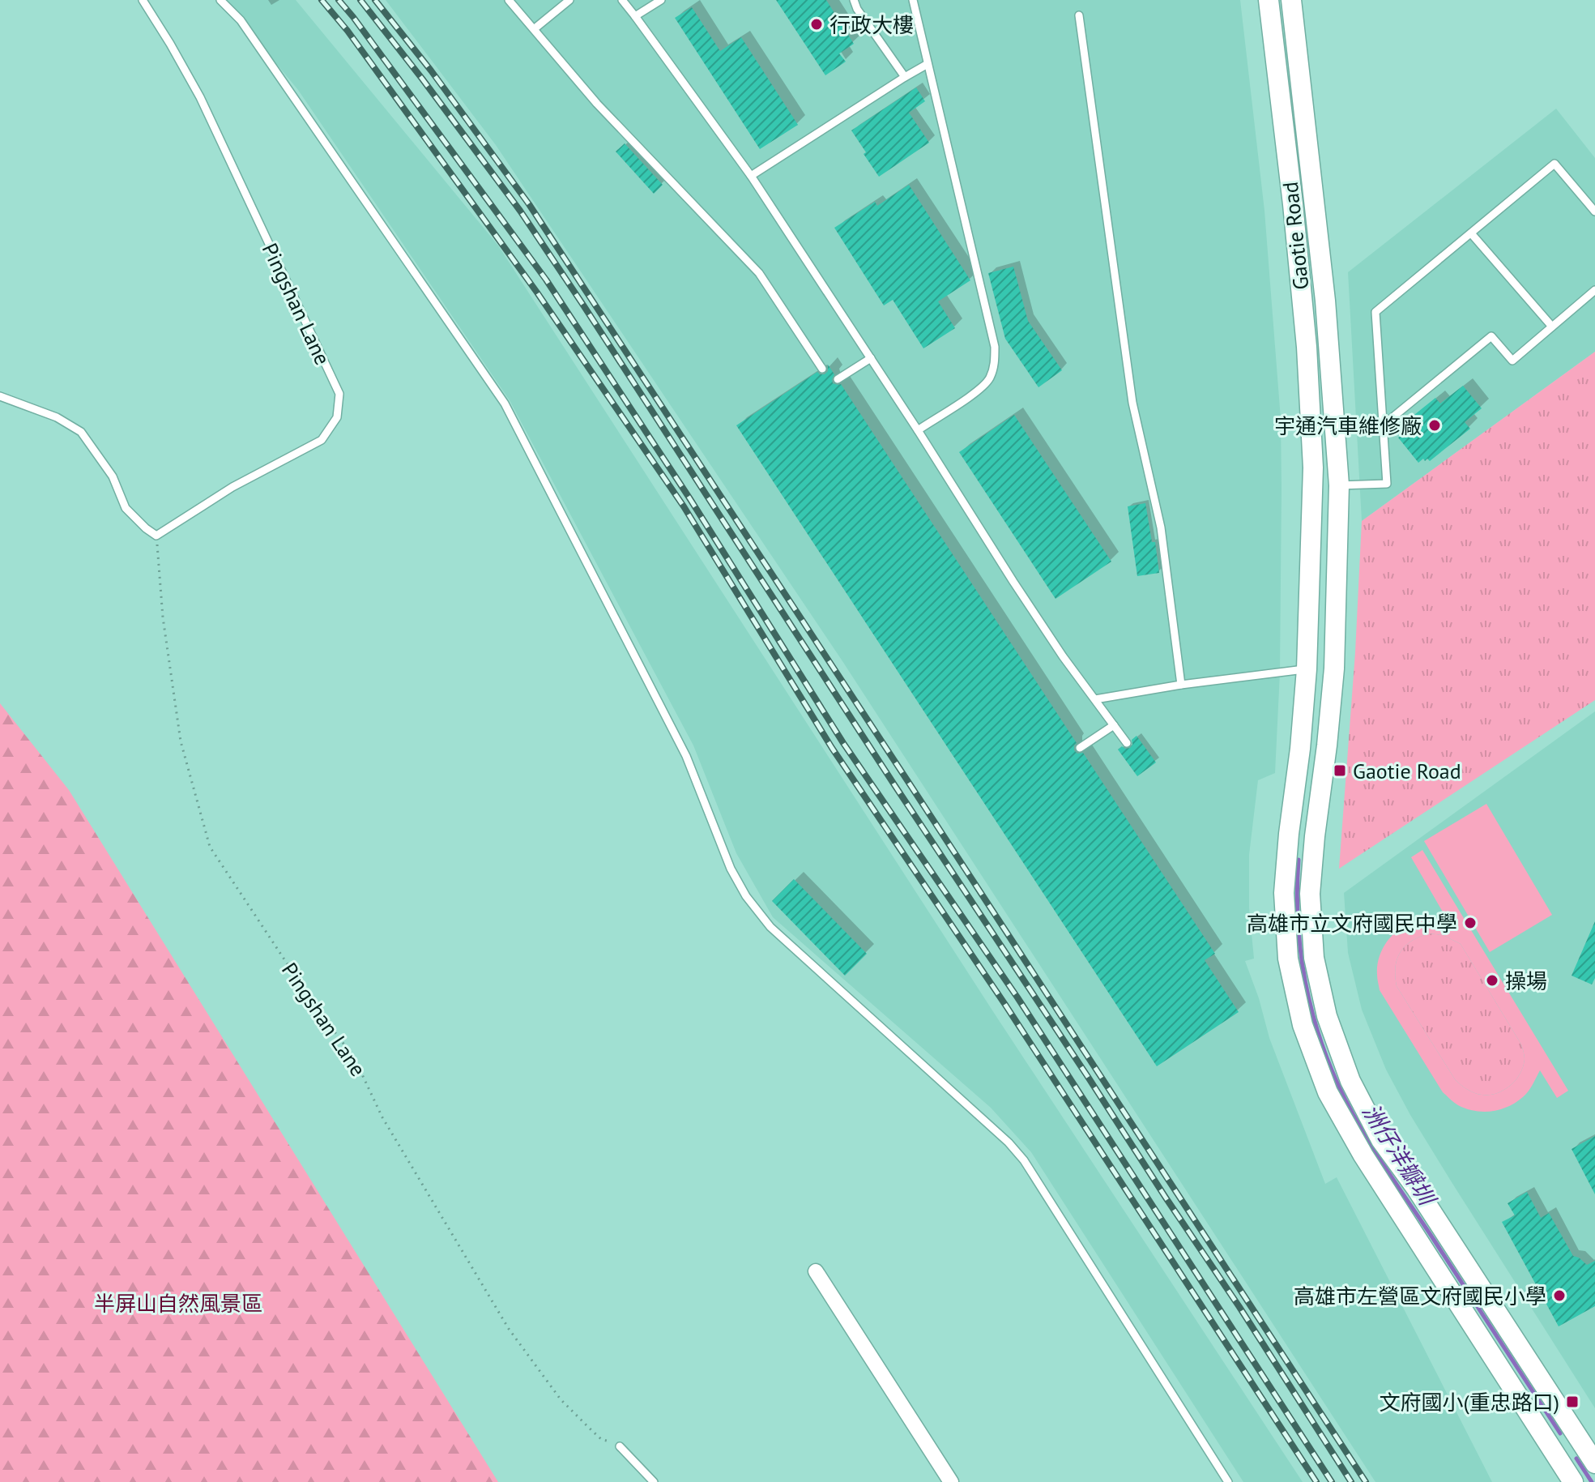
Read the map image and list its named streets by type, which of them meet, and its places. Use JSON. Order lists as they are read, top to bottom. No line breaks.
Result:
{"streets":{"street":["Gaotie Road"],"lane":["Pingshan Lane"]},"water":["洲仔洋瓣圳"],"parks":["半屏山自然風景區"],"places":{"other":["行政大樓","宇通汽車維修廠","高雄市立文府國民中學","操場","高雄市左營區文府國民小學"],"transit":["Gaotie Road","文府國小(重忠路口)"]}}
